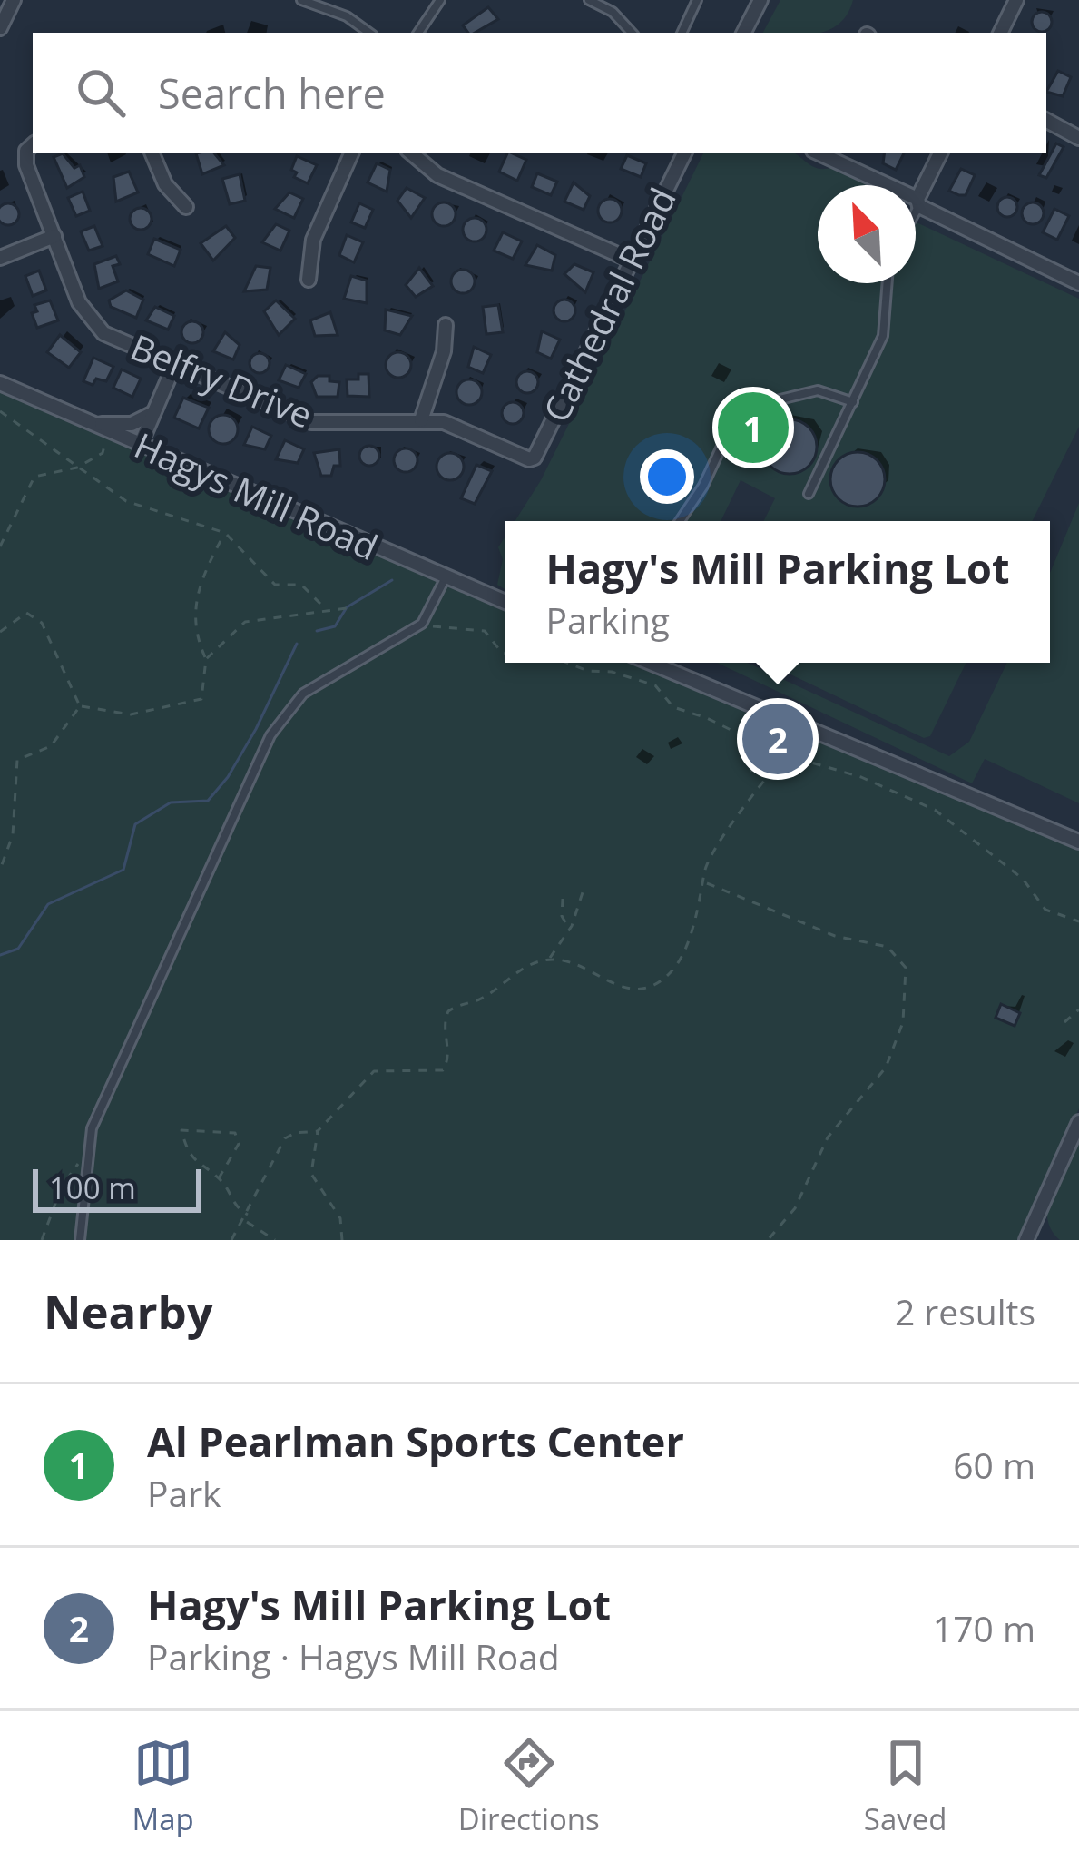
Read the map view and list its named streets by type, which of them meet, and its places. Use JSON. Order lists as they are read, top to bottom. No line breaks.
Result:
{"streets":{"street":["Cathedral Road","Belfry Drive","Hagys Mill Road"]},"crossings":[["Cathedral Road","Belfry Drive"]],"scale_bar":"100 m","north":"top left","page":{"search":"Search here","pins":["1","2"],"popup":["Hagy's Mill Parking Lot","Parking"],"scale":"100 m","heading":["Nearby","2 results"],"list":[{"mark":"1","name":"Al Pearlman Sports Center","note":"Park","value":"60 m"},{"mark":"2","name":"Hagy's Mill Parking Lot","note":"Parking · Hagys Mill Road","value":"170 m"}],"nav":["Map","Directions","Saved"]}}
